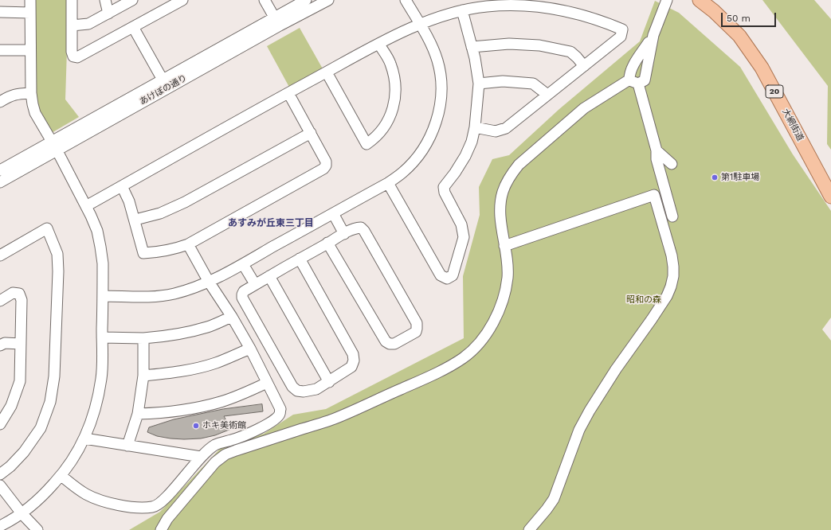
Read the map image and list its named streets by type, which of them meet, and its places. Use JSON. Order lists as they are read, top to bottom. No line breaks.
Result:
{"streets":{"main road":["20","大網街道"],"street":["あけぼの通り"]},"districts":["あすみが丘東三丁目"],"parks":["昭和の森"],"places":["第1駐車場","ホキ美術館"],"scale_bar":"50 m"}
